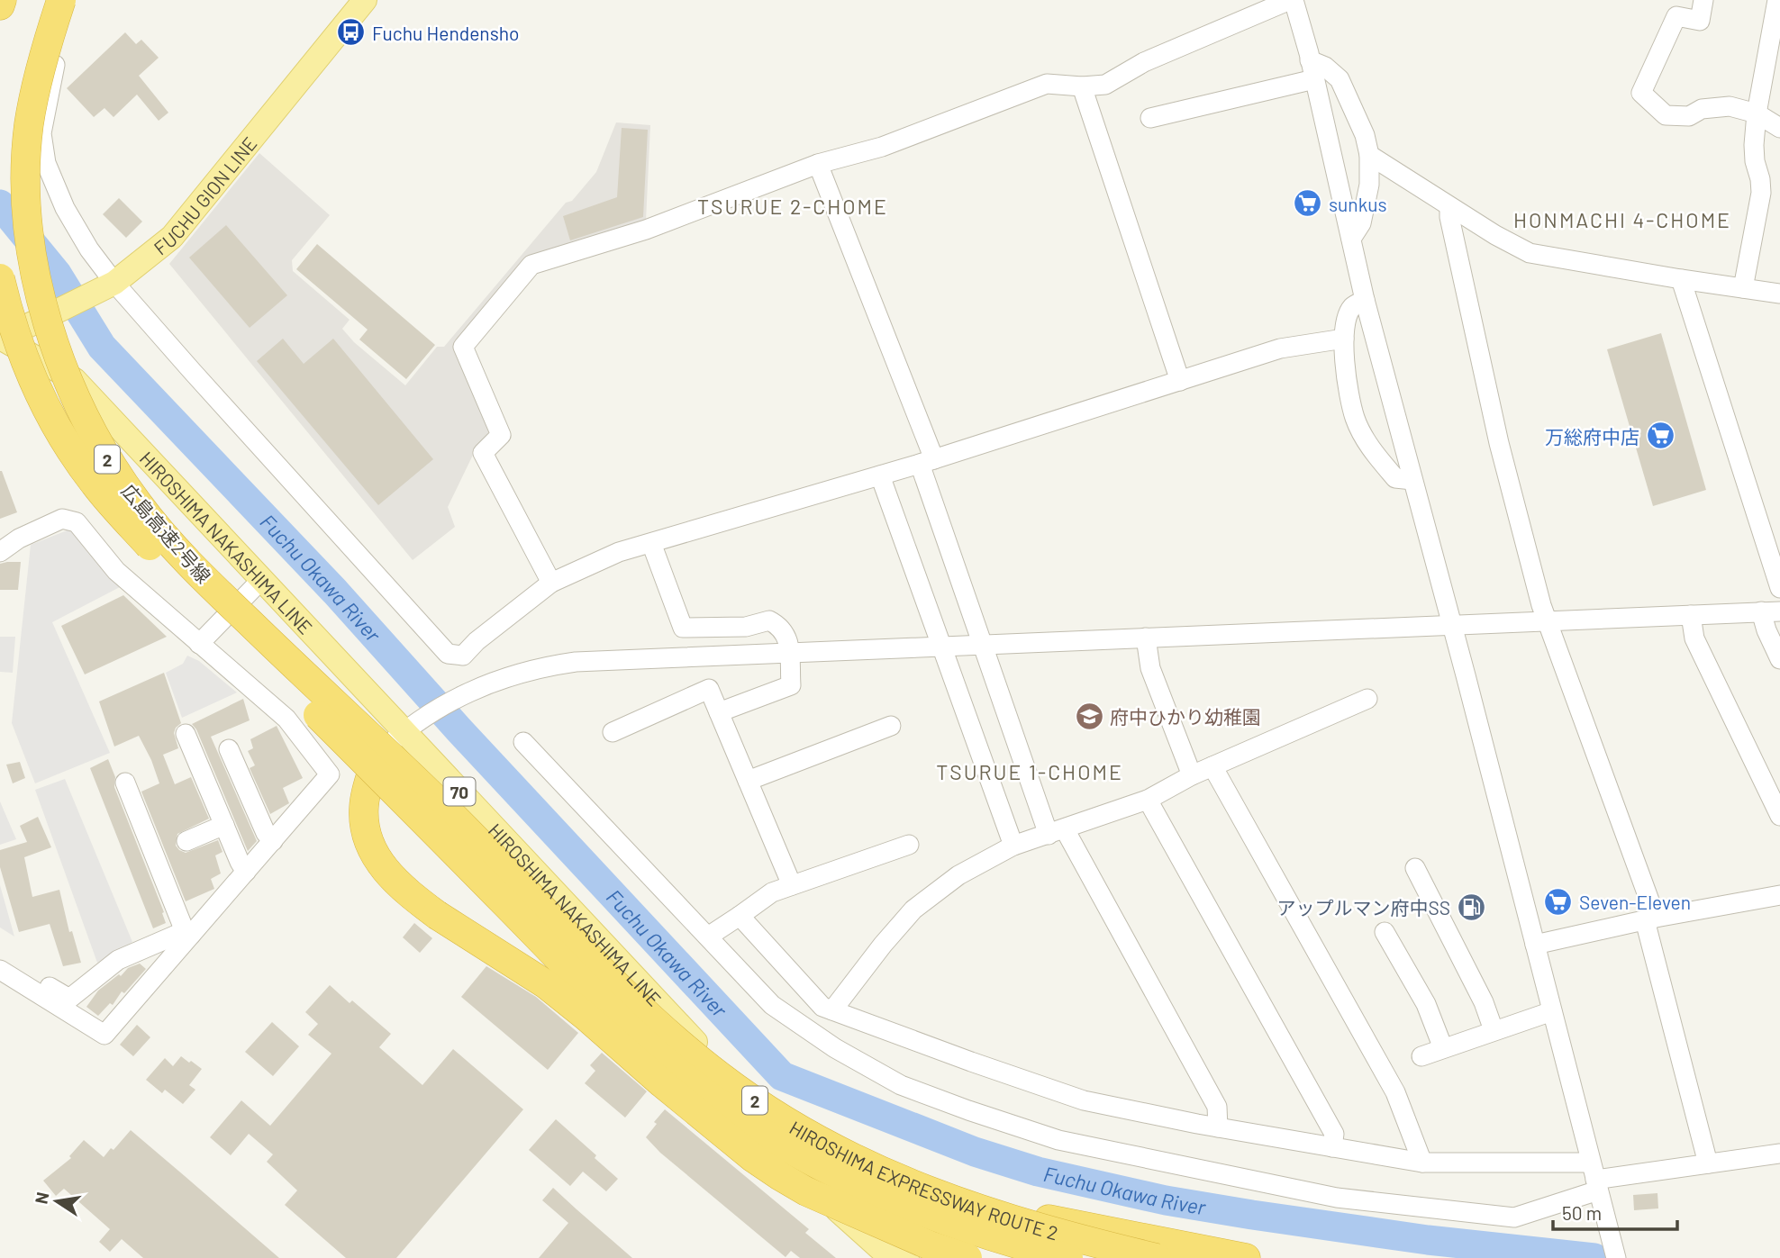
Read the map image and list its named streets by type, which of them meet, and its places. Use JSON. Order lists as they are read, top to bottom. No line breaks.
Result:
{"streets":{"highway":["2","広島高速2号線","HIROSHIMA EXPRESSWAY ROUTE 2"],"main road":["FUCHU GION LINE","HIROSHIMA NAKASHIMA LINE","70"]},"crossings":[["FUCHU GION LINE","HIROSHIMA NAKASHIMA LINE"],["広島高速2号線","HIROSHIMA EXPRESSWAY ROUTE 2"]],"districts":["TSURUE 2-CHOME","HONMACHI 4-CHOME","TSURUE 1-CHOME"],"water":["Fuchu Okawa River"],"places":{"bus stop":["Fuchu Hendensho"],"supermarket":["sunkus","万総府中店","Seven-Eleven"],"school or university":["府中ひかり幼稚園"],"fuel station":["アップルマン府中SS"]},"scale_bar":"50 m","north":"left"}
